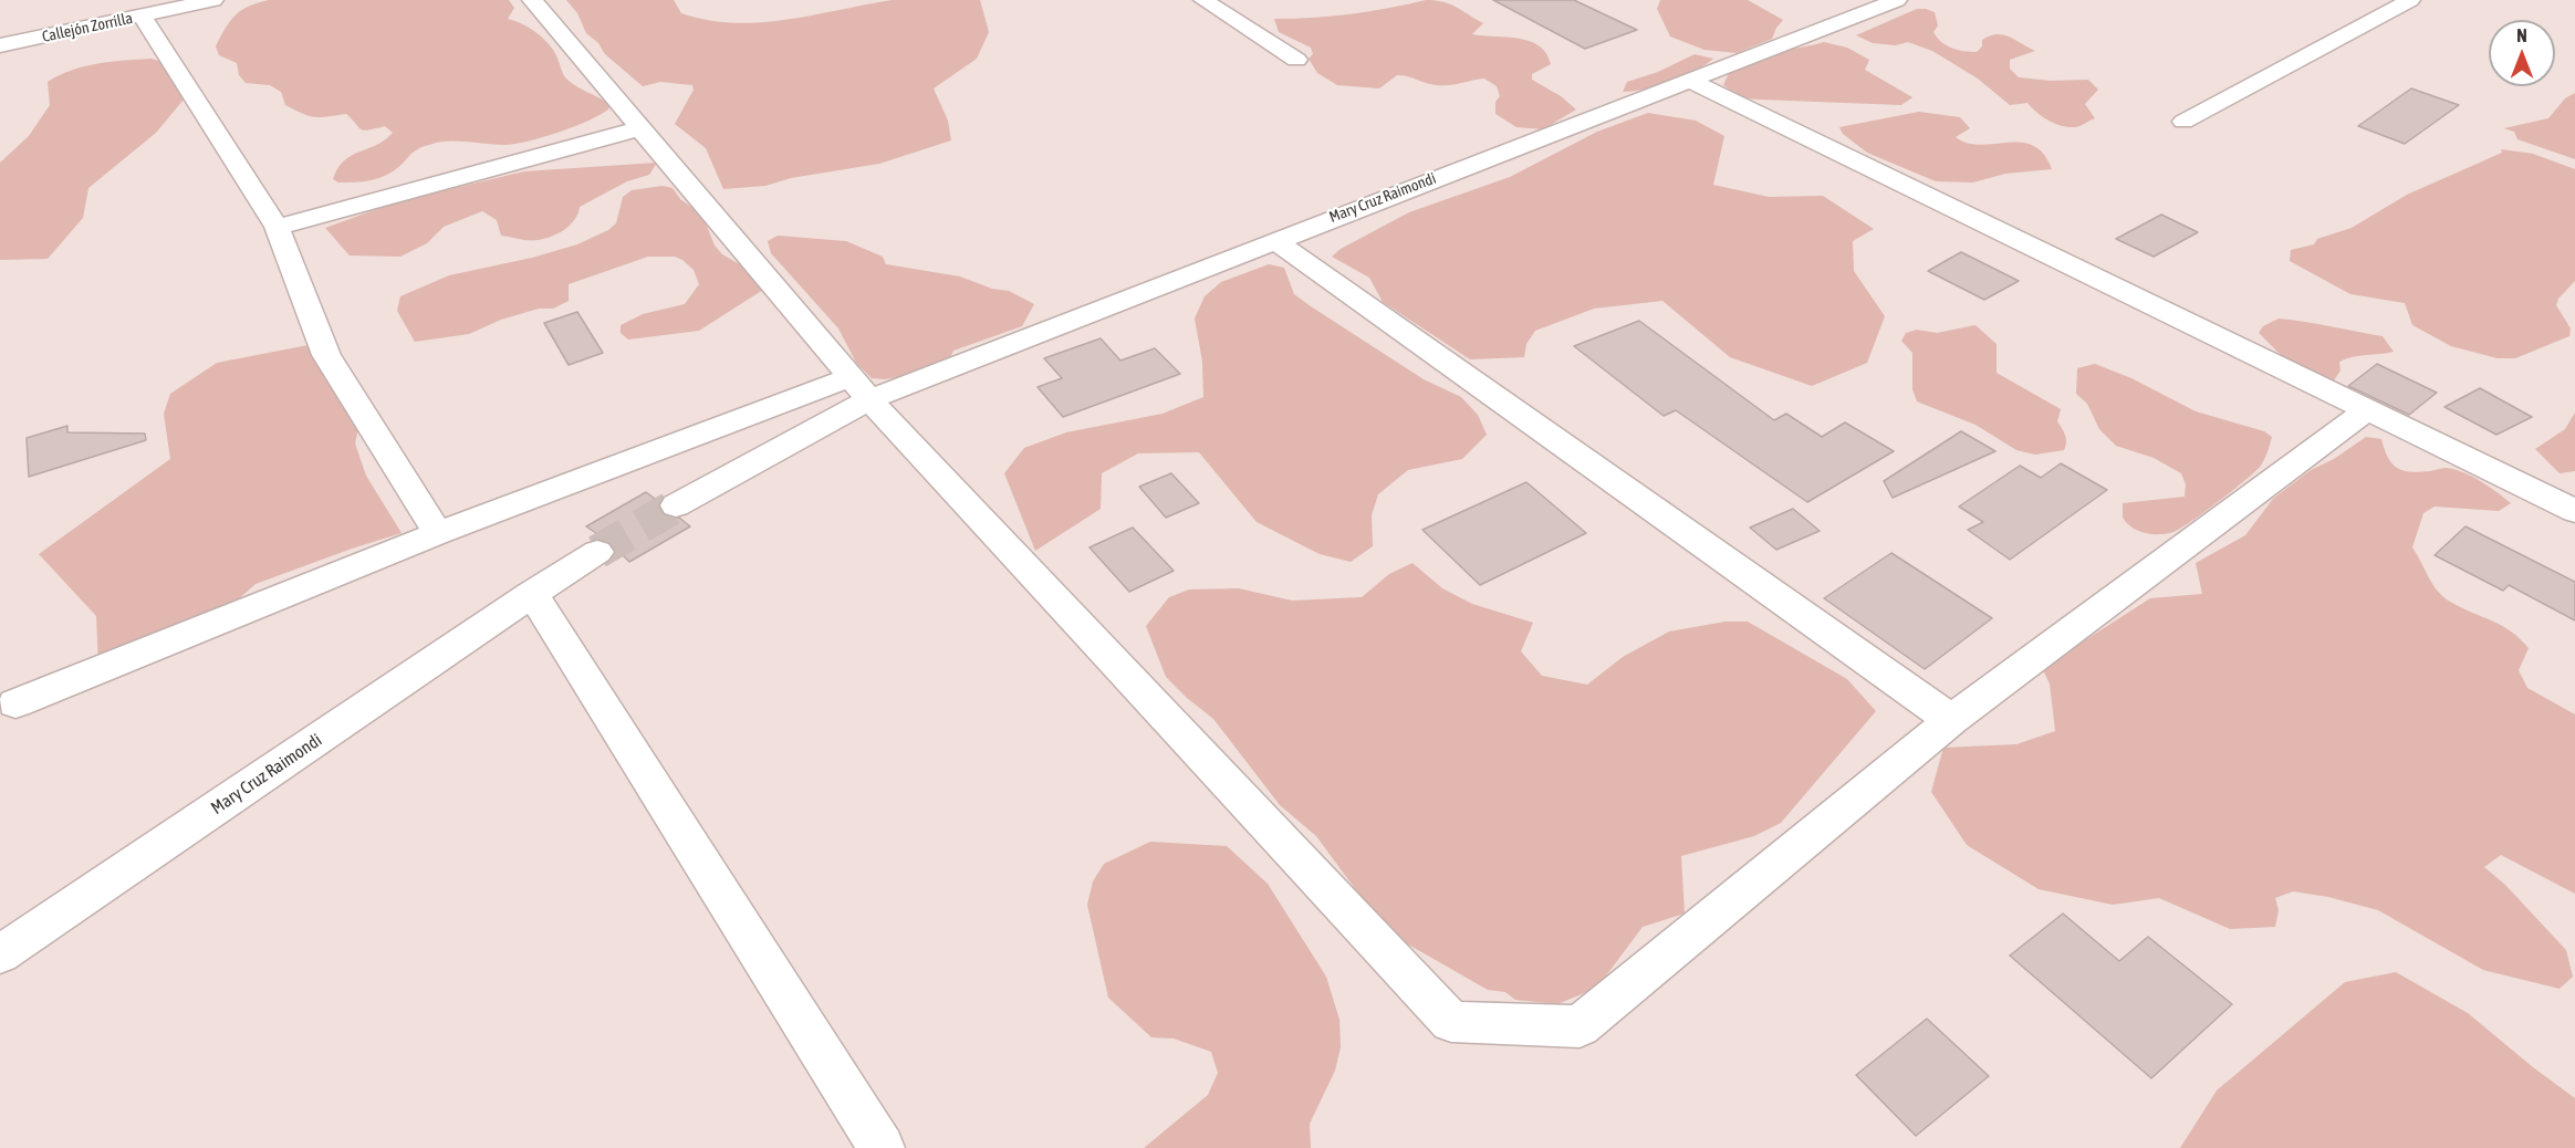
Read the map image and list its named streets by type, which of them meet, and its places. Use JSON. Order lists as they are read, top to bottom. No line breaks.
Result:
{"streets":{"street":["Callejón Zorrilla","Mary Cruz Raimondi"]},"north":"top"}
